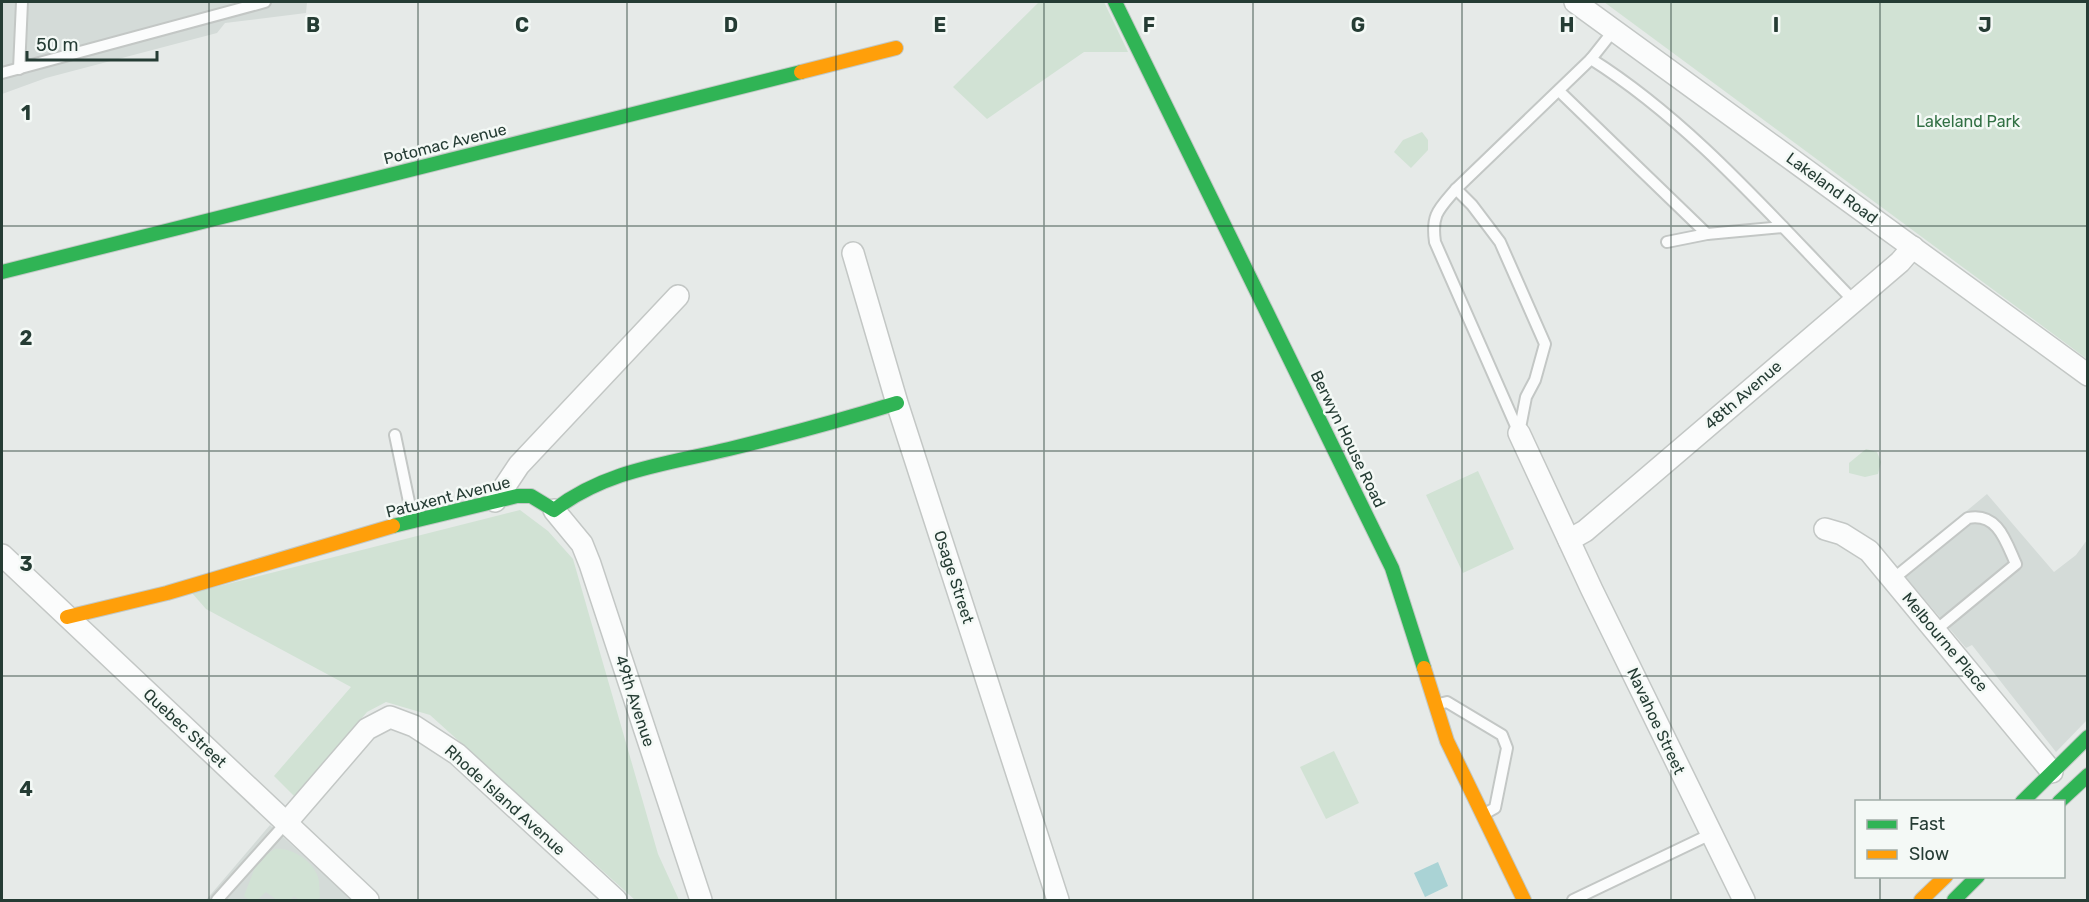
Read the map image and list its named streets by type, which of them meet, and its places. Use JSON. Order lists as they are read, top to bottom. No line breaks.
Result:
{"streets":{"street":["Potomac Avenue","Lakeland Road","48th Avenue","Berwyn House Road","Patuxent Avenue","Osage Street","Melbourne Place","49th Avenue","Navahoe Street","Quebec Street","Rhode Island Avenue"]},"crossings":[["Lakeland Road","48th Avenue"],["48th Avenue","Navahoe Street"],["Patuxent Avenue","49th Avenue"],["Patuxent Avenue","Quebec Street"],["Quebec Street","Rhode Island Avenue"]],"parks":["Lakeland Park"],"legend":["Fast","Slow"],"scale_bar":"50 m","grid":{"columns":["B","C","D","E","F","G","H","I","J"],"rows":["1","2","3","4"]}}
